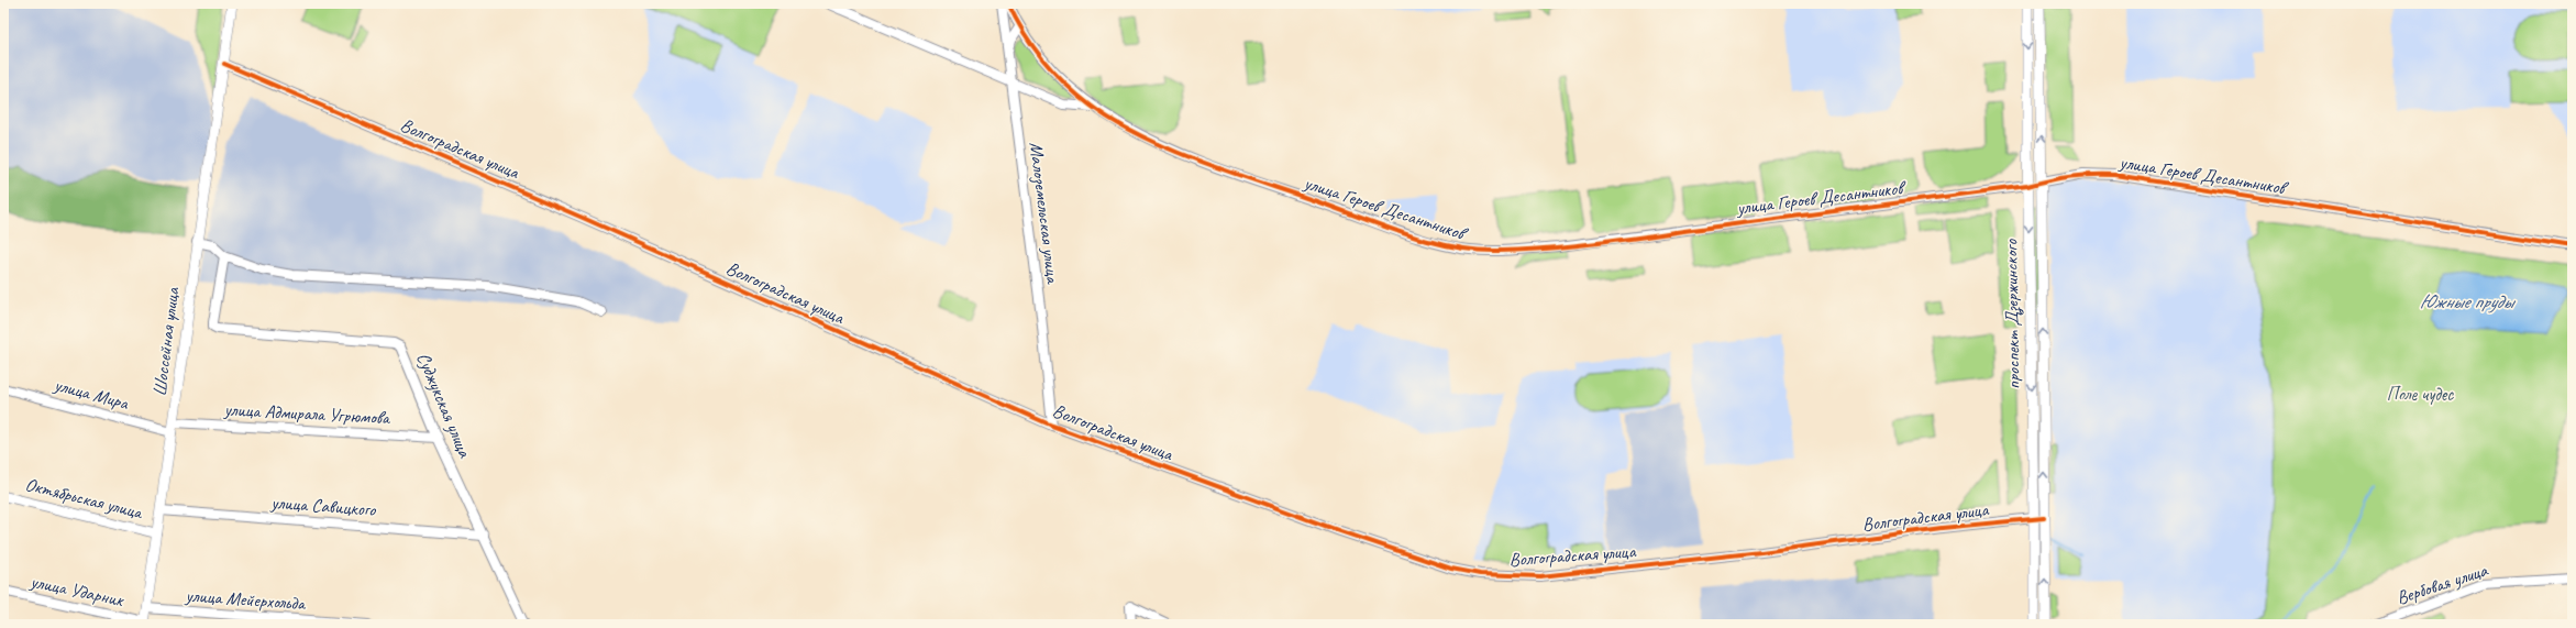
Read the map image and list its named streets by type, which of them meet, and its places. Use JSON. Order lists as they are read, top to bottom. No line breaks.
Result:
{"streets":{"street":["Волгоградская улица","улица Героев Десантников","Малоземельская улица","проспект Дзержинского","Шоссейная улица","улица Мира","Суджукская улица","улица Адмирала Угрюмова","Октябрьская улица","улица Савицкого","Вербовая улица","улица Ударник","улица Мейерхольда"]},"crossings":[["Волгоградская улица","Малоземельская улица"],["Волгоградская улица","проспект Дзержинского"],["Волгоградская улица","Шоссейная улица"],["улица Героев Десантников","Малоземельская улица"],["улица Героев Десантников","проспект Дзержинского"],["Шоссейная улица","улица Мира"],["Шоссейная улица","улица Адмирала Угрюмова"],["Шоссейная улица","Октябрьская улица"],["Шоссейная улица","улица Савицкого"],["Шоссейная улица","улица Ударник"],["Шоссейная улица","улица Мейерхольда"],["улица Мира","улица Адмирала Угрюмова"],["Суджукская улица","улица Адмирала Угрюмова"],["Суджукская улица","улица Савицкого"]],"water":["Южные пруды"],"parks":["Поле чудес"]}
